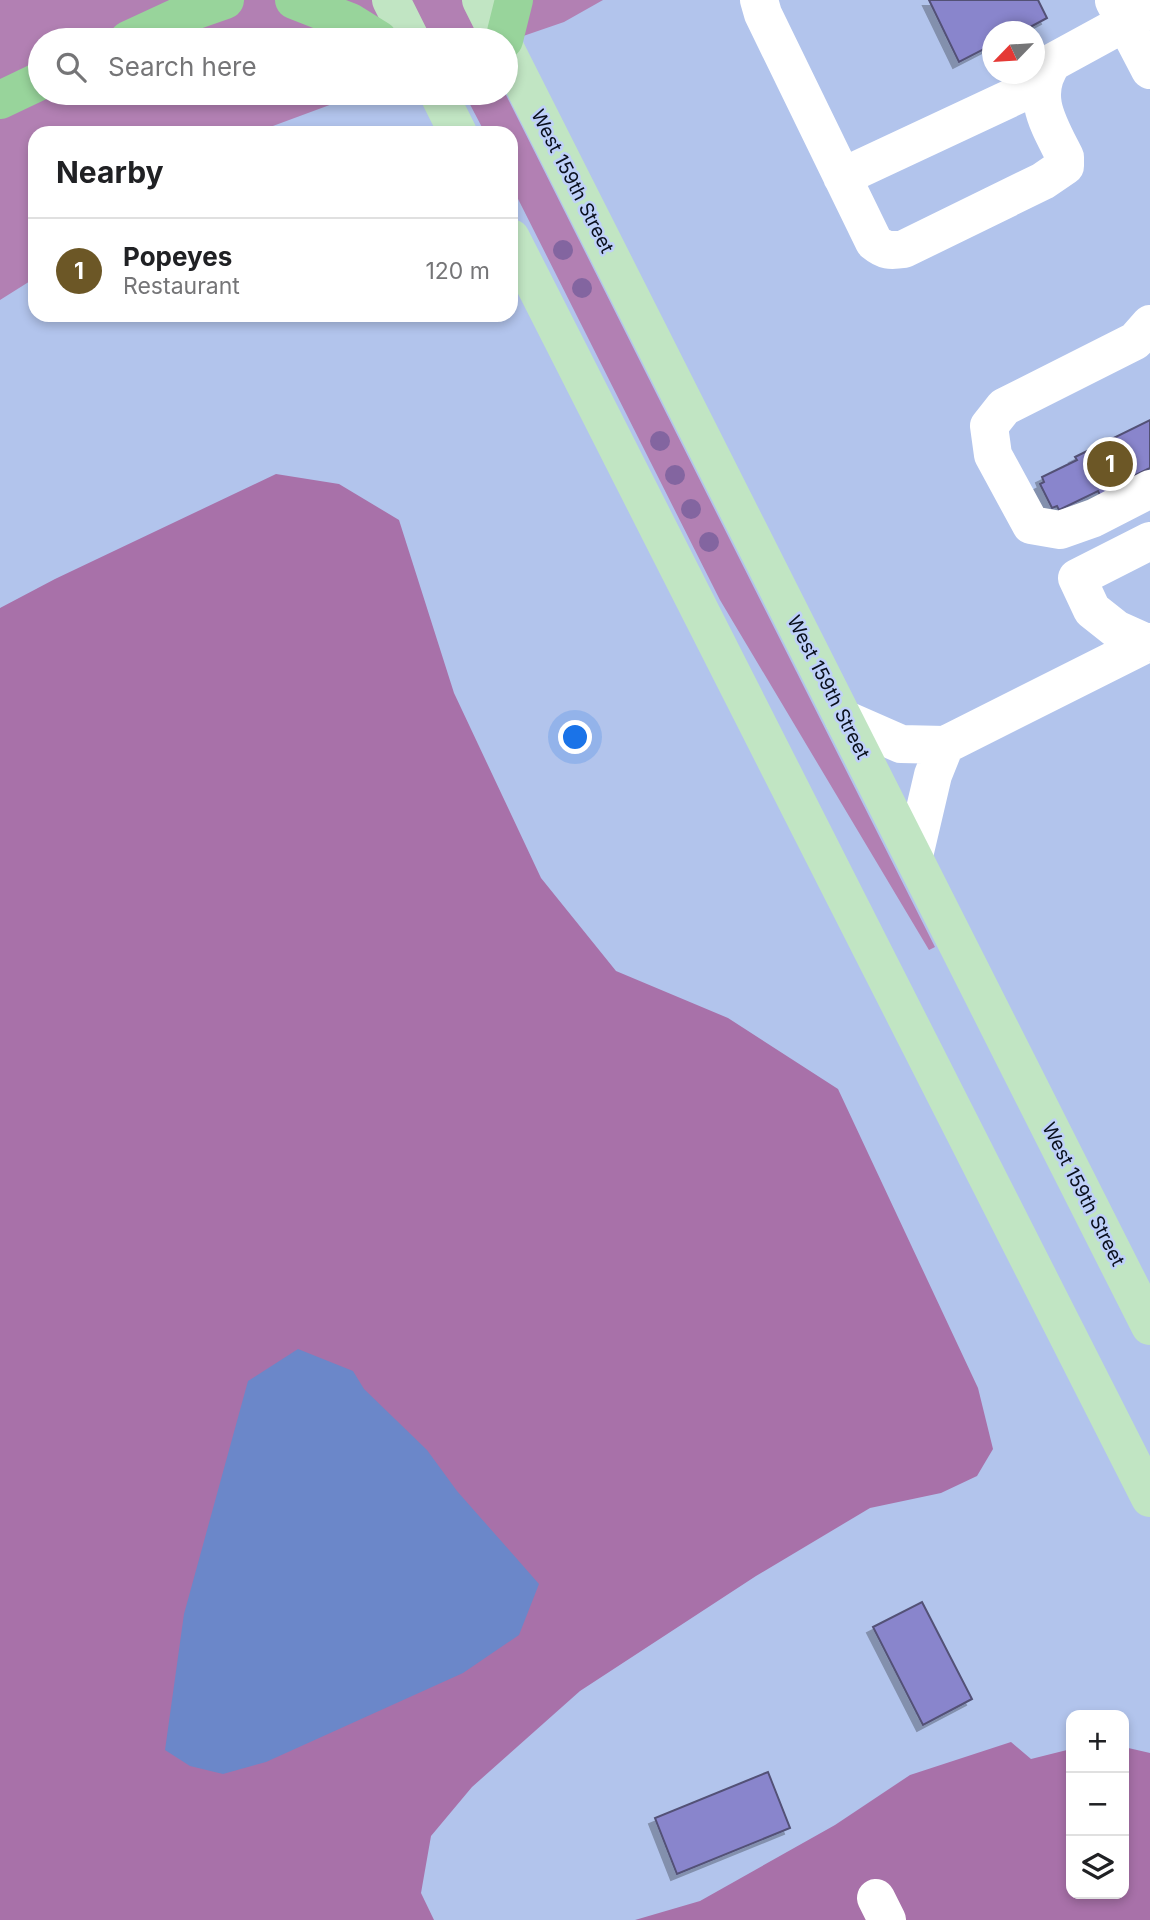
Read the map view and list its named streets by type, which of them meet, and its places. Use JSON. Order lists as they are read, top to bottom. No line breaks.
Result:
{"streets":{"main road":["West 159th Street"]},"north":"bottom left","page":{"search":"Search here","heading":"Nearby","list":[{"mark":"1","name":"Popeyes","note":"Restaurant","value":"120 m"}],"pins":"1","map_buttons":["+","−"]}}
